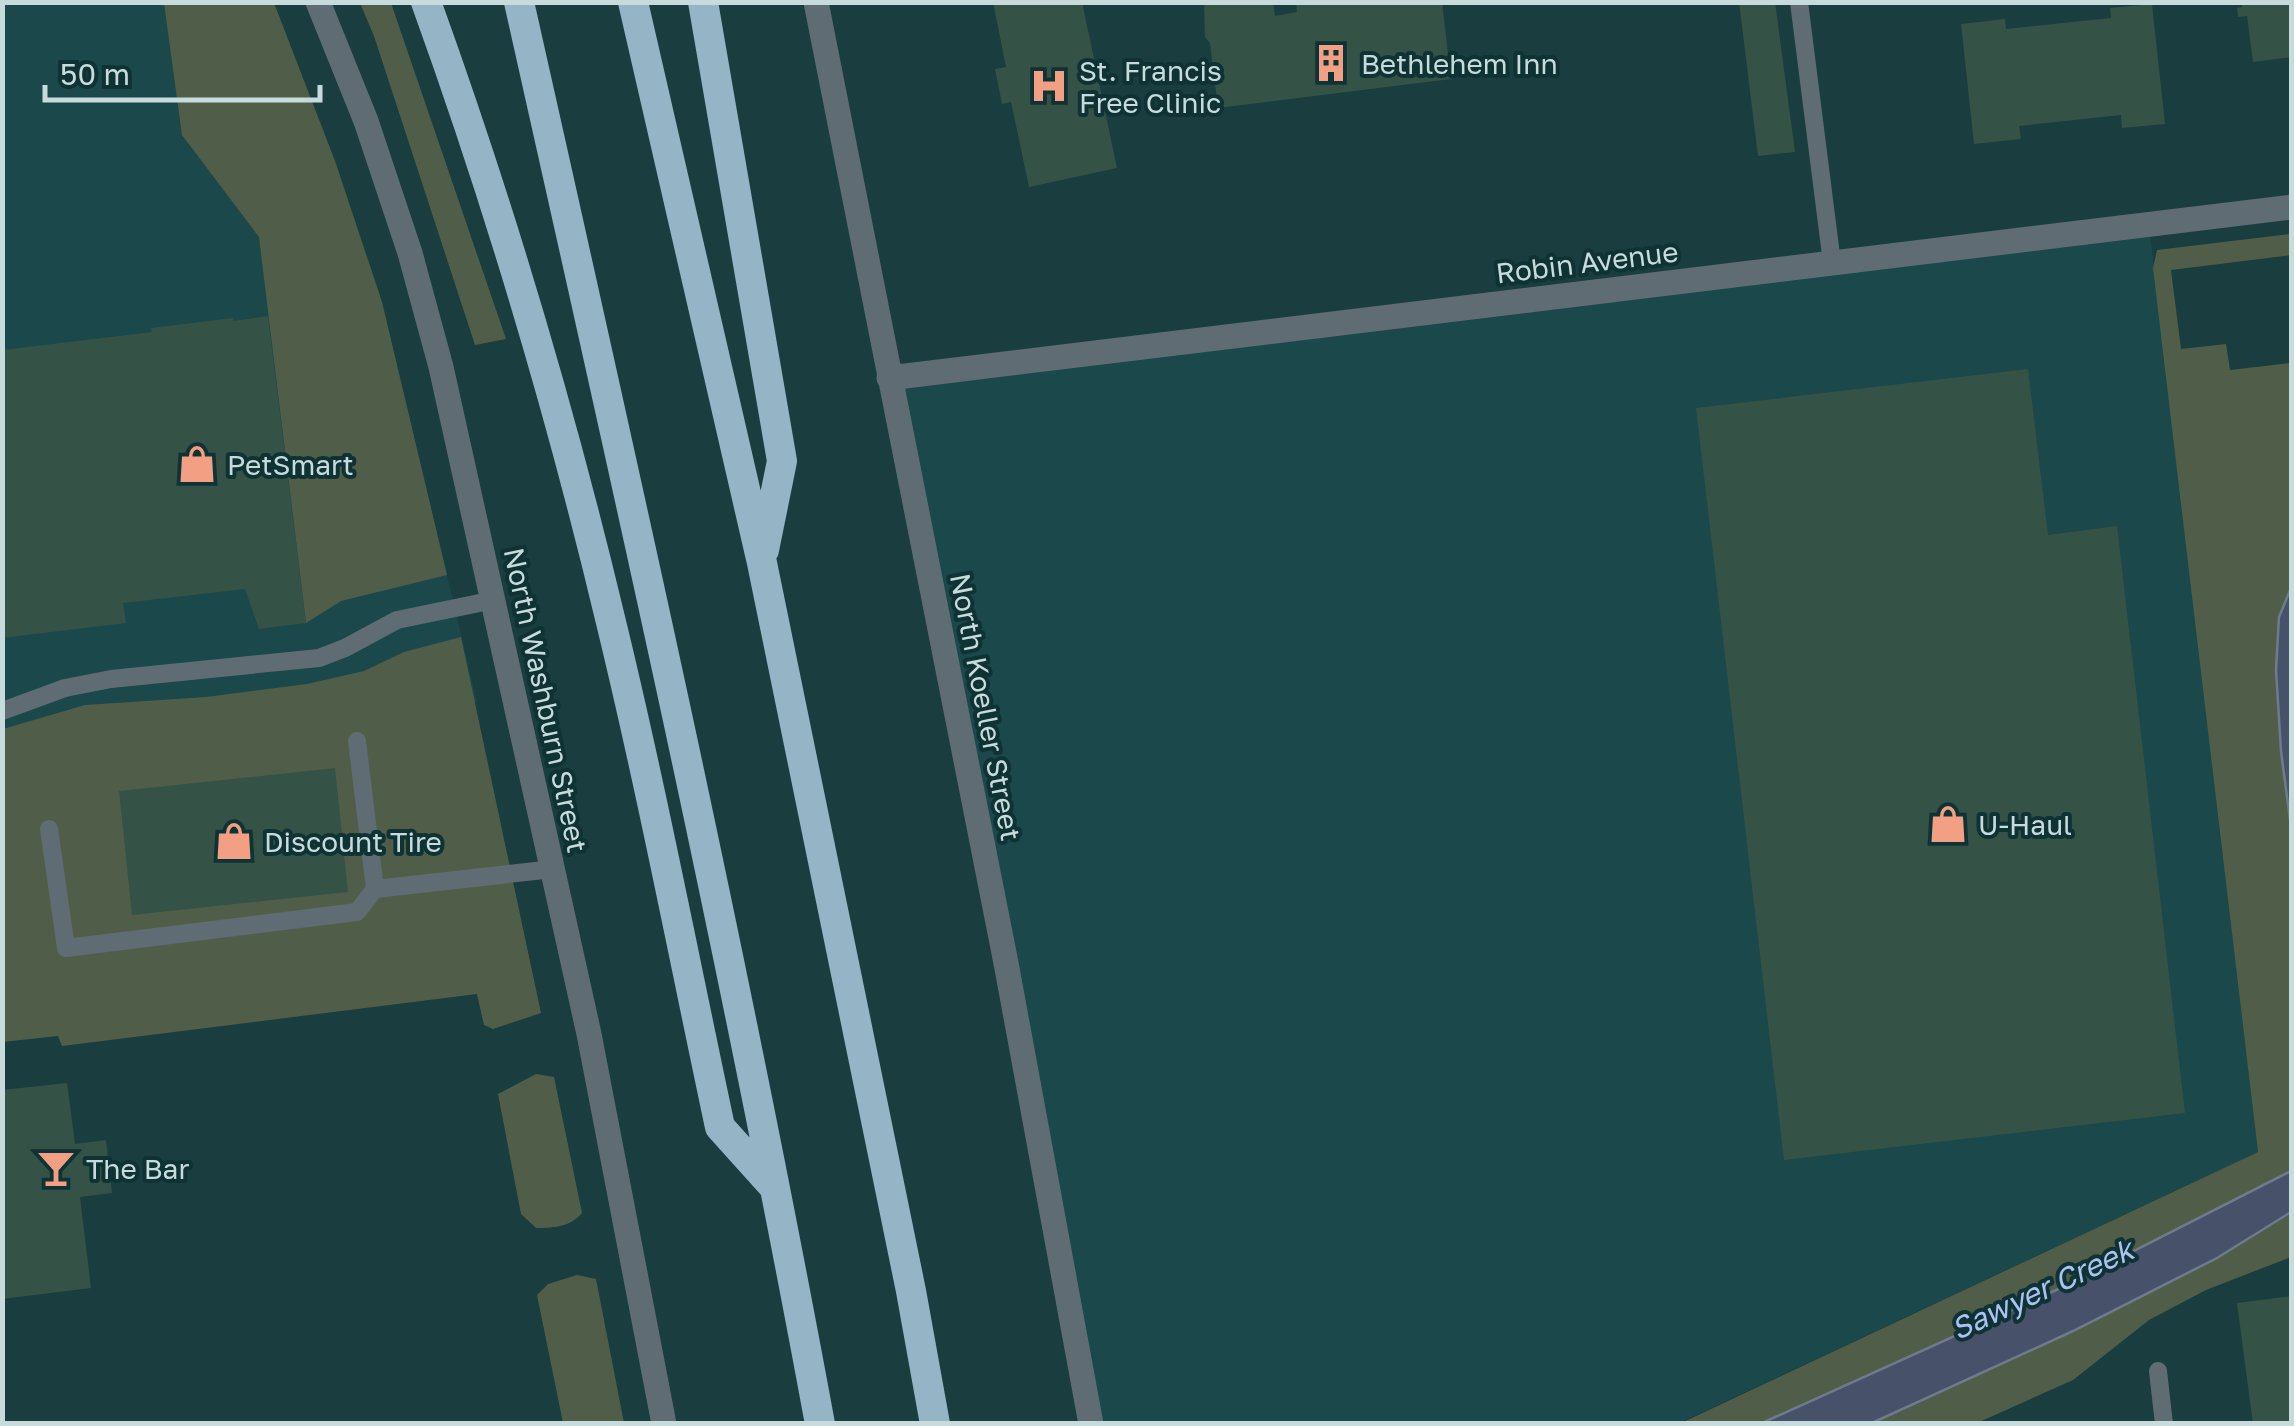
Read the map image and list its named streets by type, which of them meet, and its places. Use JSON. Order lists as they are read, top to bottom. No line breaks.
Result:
{"streets":{"street":["Robin Avenue","North Washburn Street","North Koeller Street"]},"crossings":[["Robin Avenue","North Koeller Street"]],"water":["Sawyer Creek"],"places":{"building":["Bethlehem Inn"],"hospital":["St. Francis Free Clinic"],"shop":["PetSmart","U-Haul","Discount Tire"],"bar":["The Bar"]},"scale_bar":"50 m"}
